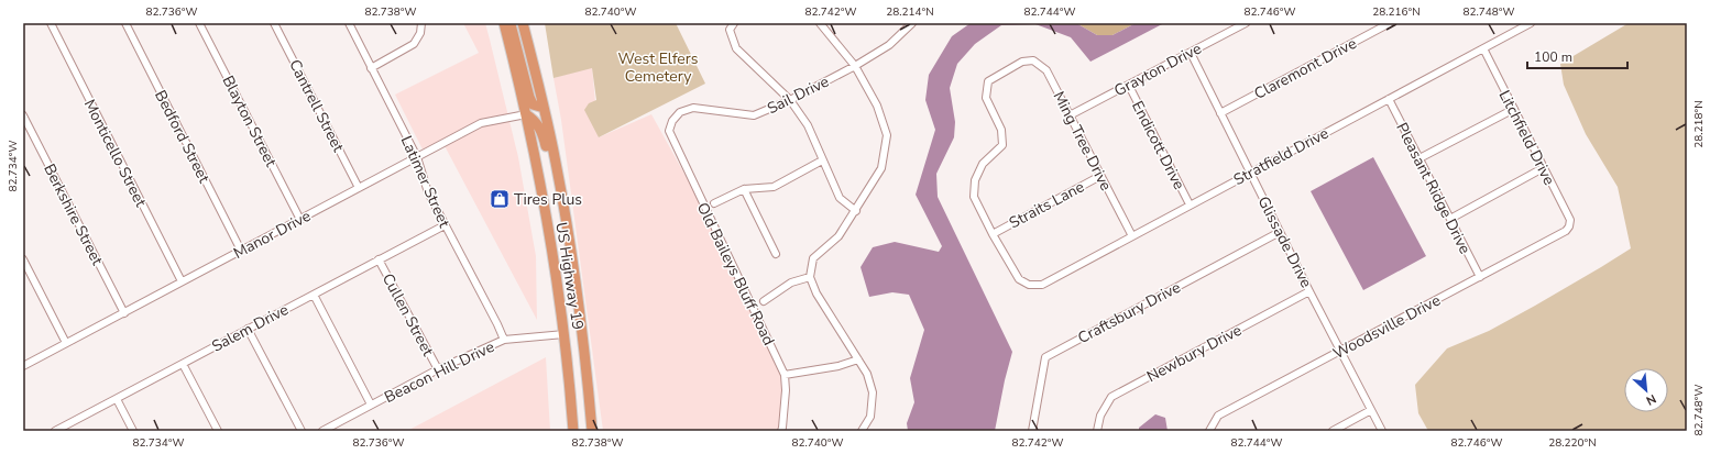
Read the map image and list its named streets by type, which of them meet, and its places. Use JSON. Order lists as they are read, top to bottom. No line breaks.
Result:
{"streets":{"highway":["US Highway 19"],"street":["Claremont Drive","Grayton Drive","Sail Drive","Cantrell Street","Blayton Street","Bedford Street","Litchfield Drive","Ming Tree Drive","Endicott Drive","Monticello Street","Stratfield Drive","Latimer Street","Pleasant Ridge Drive","Straits Lane","Berkshire Street","Manor Drive","Glissade Drive","Old Baileys Bluff Road","Craftsbury Drive","Cullen Street","Woodsville Drive","Salem Drive","Newbury Drive","Beacon Hill Drive"]},"crossings":[["Claremont Drive","Glissade Drive"],["Grayton Drive","Ming Tree Drive"],["Grayton Drive","Endicott Drive"],["Grayton Drive","Glissade Drive"],["Sail Drive","Old Baileys Bluff Road"],["Cantrell Street","Manor Drive"],["Blayton Street","Manor Drive"],["Bedford Street","Manor Drive"],["Litchfield Drive","Stratfield Drive"],["Litchfield Drive","Woodsville Drive"],["Ming Tree Drive","Stratfield Drive"],["Ming Tree Drive","Straits Lane"],["Endicott Drive","Stratfield Drive"],["Monticello Street","Manor Drive"],["Stratfield Drive","Pleasant Ridge Drive"],["Stratfield Drive","Straits Lane"],["Stratfield Drive","Glissade Drive"],["Latimer Street","Manor Drive"],["Latimer Street","Salem Drive"],["Latimer Street","Beacon Hill Drive"],["Pleasant Ridge Drive","Woodsville Drive"],["Berkshire Street","Manor Drive"],["Manor Drive","US Highway 19"],["Glissade Drive","Craftsbury Drive"],["Glissade Drive","Woodsville Drive"],["Glissade Drive","Newbury Drive"],["US Highway 19","Beacon Hill Drive"],["Cullen Street","Salem Drive"],["Cullen Street","Beacon Hill Drive"]],"parks":["West Elfers Cemetery"],"places":{"shop":["Tires Plus"]},"scale_bar":"100 m","north":"bottom right","coordinates":["82.736°W","82.738°W","82.740°W","82.742°W","28.214°N","82.744°W","82.746°W","28.216°N","82.748°W","28.218°N","82.734°W","28.220°N"]}
